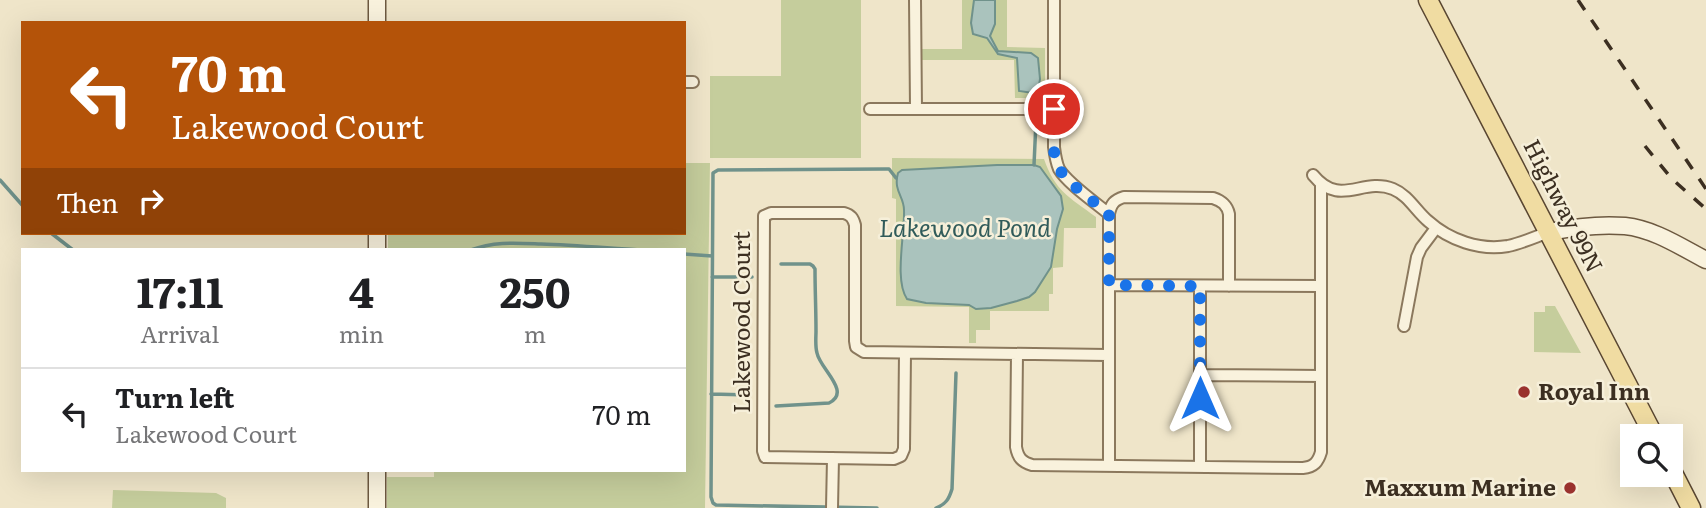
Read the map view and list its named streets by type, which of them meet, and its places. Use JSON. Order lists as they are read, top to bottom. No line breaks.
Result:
{"streets":{"main road":["Highway 99N"],"street":["Lakewood Court"]},"water":["Lakewood Pond"],"places":["Royal Inn","Maxxum Marine"],"page":{"turn":["70 m","Lakewood Court"],"then":"Then","eta":["17:11","Arrival","4","min","250","m"],"list":[{"name":"Turn left","note":"Lakewood Court","value":"70 m"}]}}
